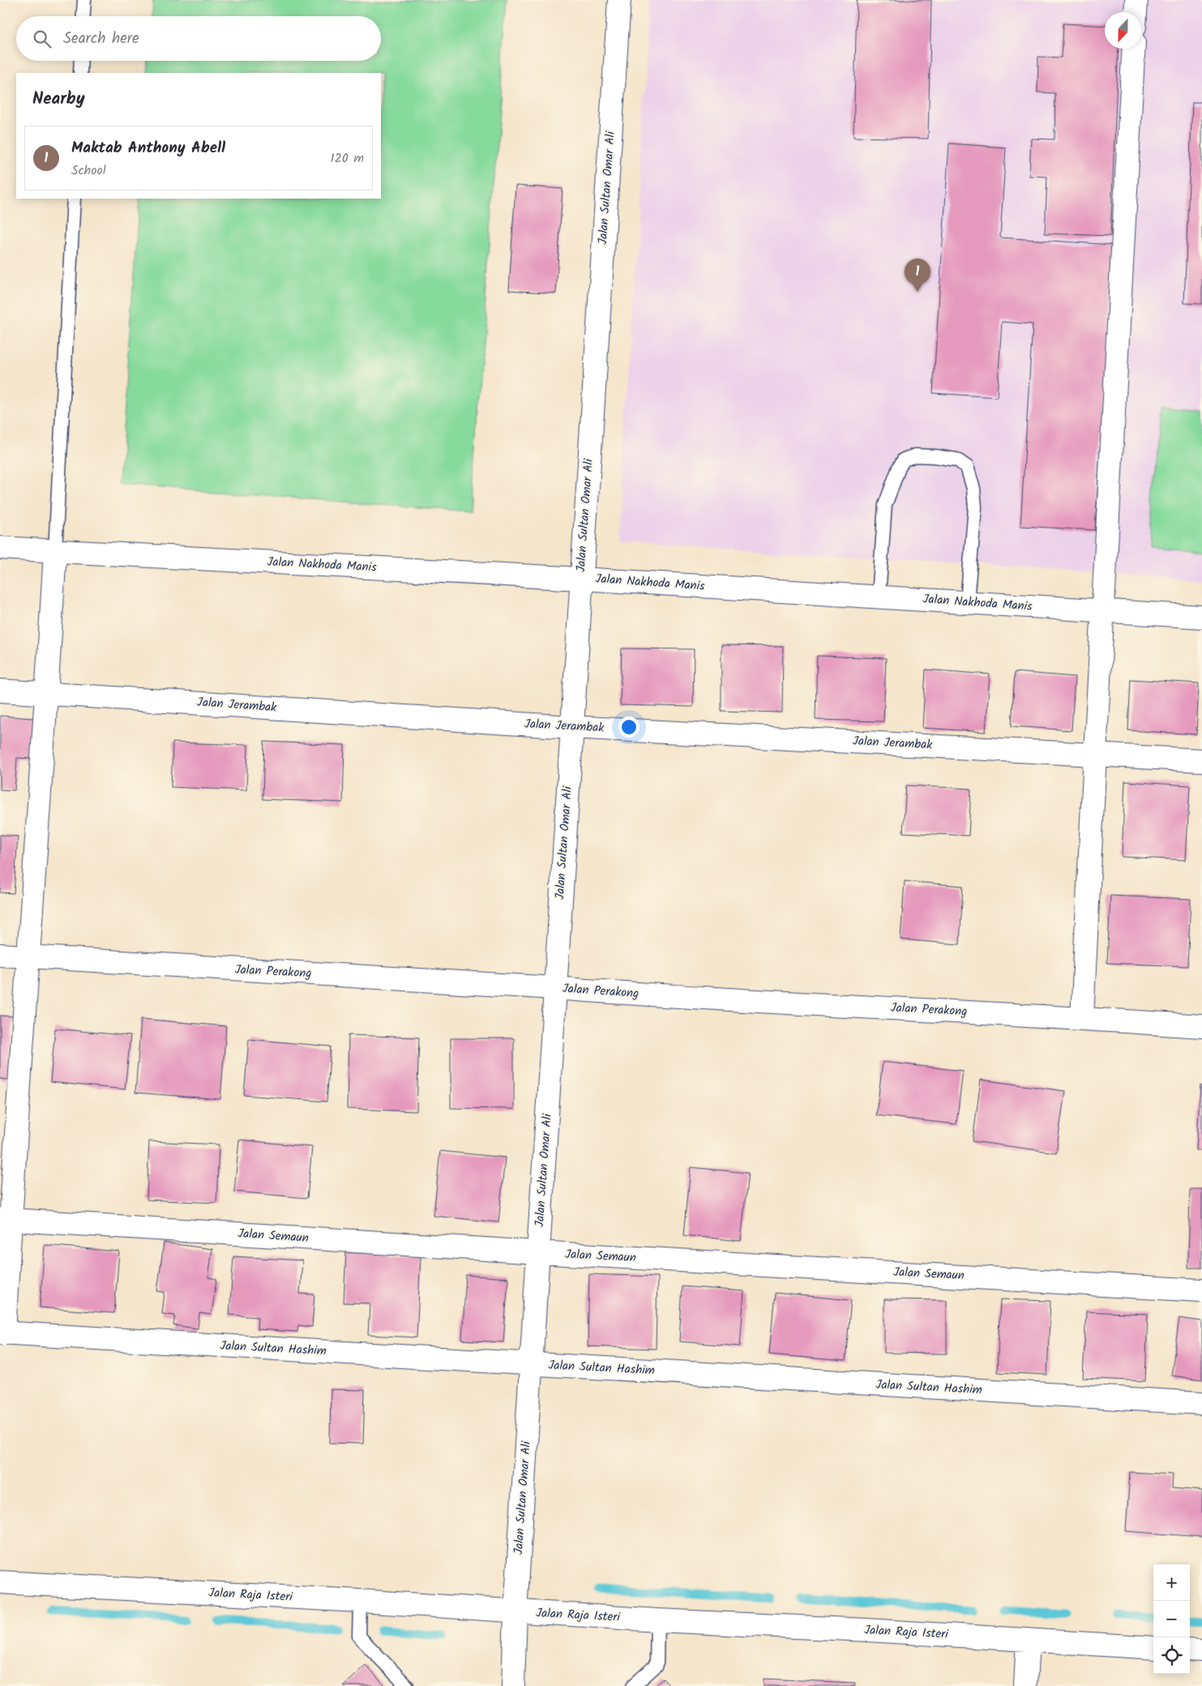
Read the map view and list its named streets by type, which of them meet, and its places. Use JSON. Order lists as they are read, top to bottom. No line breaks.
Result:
{"streets":{"street":["Jalan Sultan Omar Ali","Jalan Nakhoda Manis","Jalan Jerambak","Jalan Perakong","Jalan Semaun","Jalan Sultan Hashim","Jalan Raja Isteri"]},"crossings":[["Jalan Sultan Omar Ali","Jalan Nakhoda Manis"],["Jalan Sultan Omar Ali","Jalan Jerambak"],["Jalan Sultan Omar Ali","Jalan Perakong"],["Jalan Sultan Omar Ali","Jalan Semaun"],["Jalan Sultan Omar Ali","Jalan Sultan Hashim"],["Jalan Sultan Omar Ali","Jalan Raja Isteri"]],"north":"bottom","page":{"search":"Search here","heading":"Nearby","list":[{"mark":"1","name":"Maktab Anthony Abell","note":"School","value":"120 m"}],"pins":"1","map_buttons":["+","−"]}}
